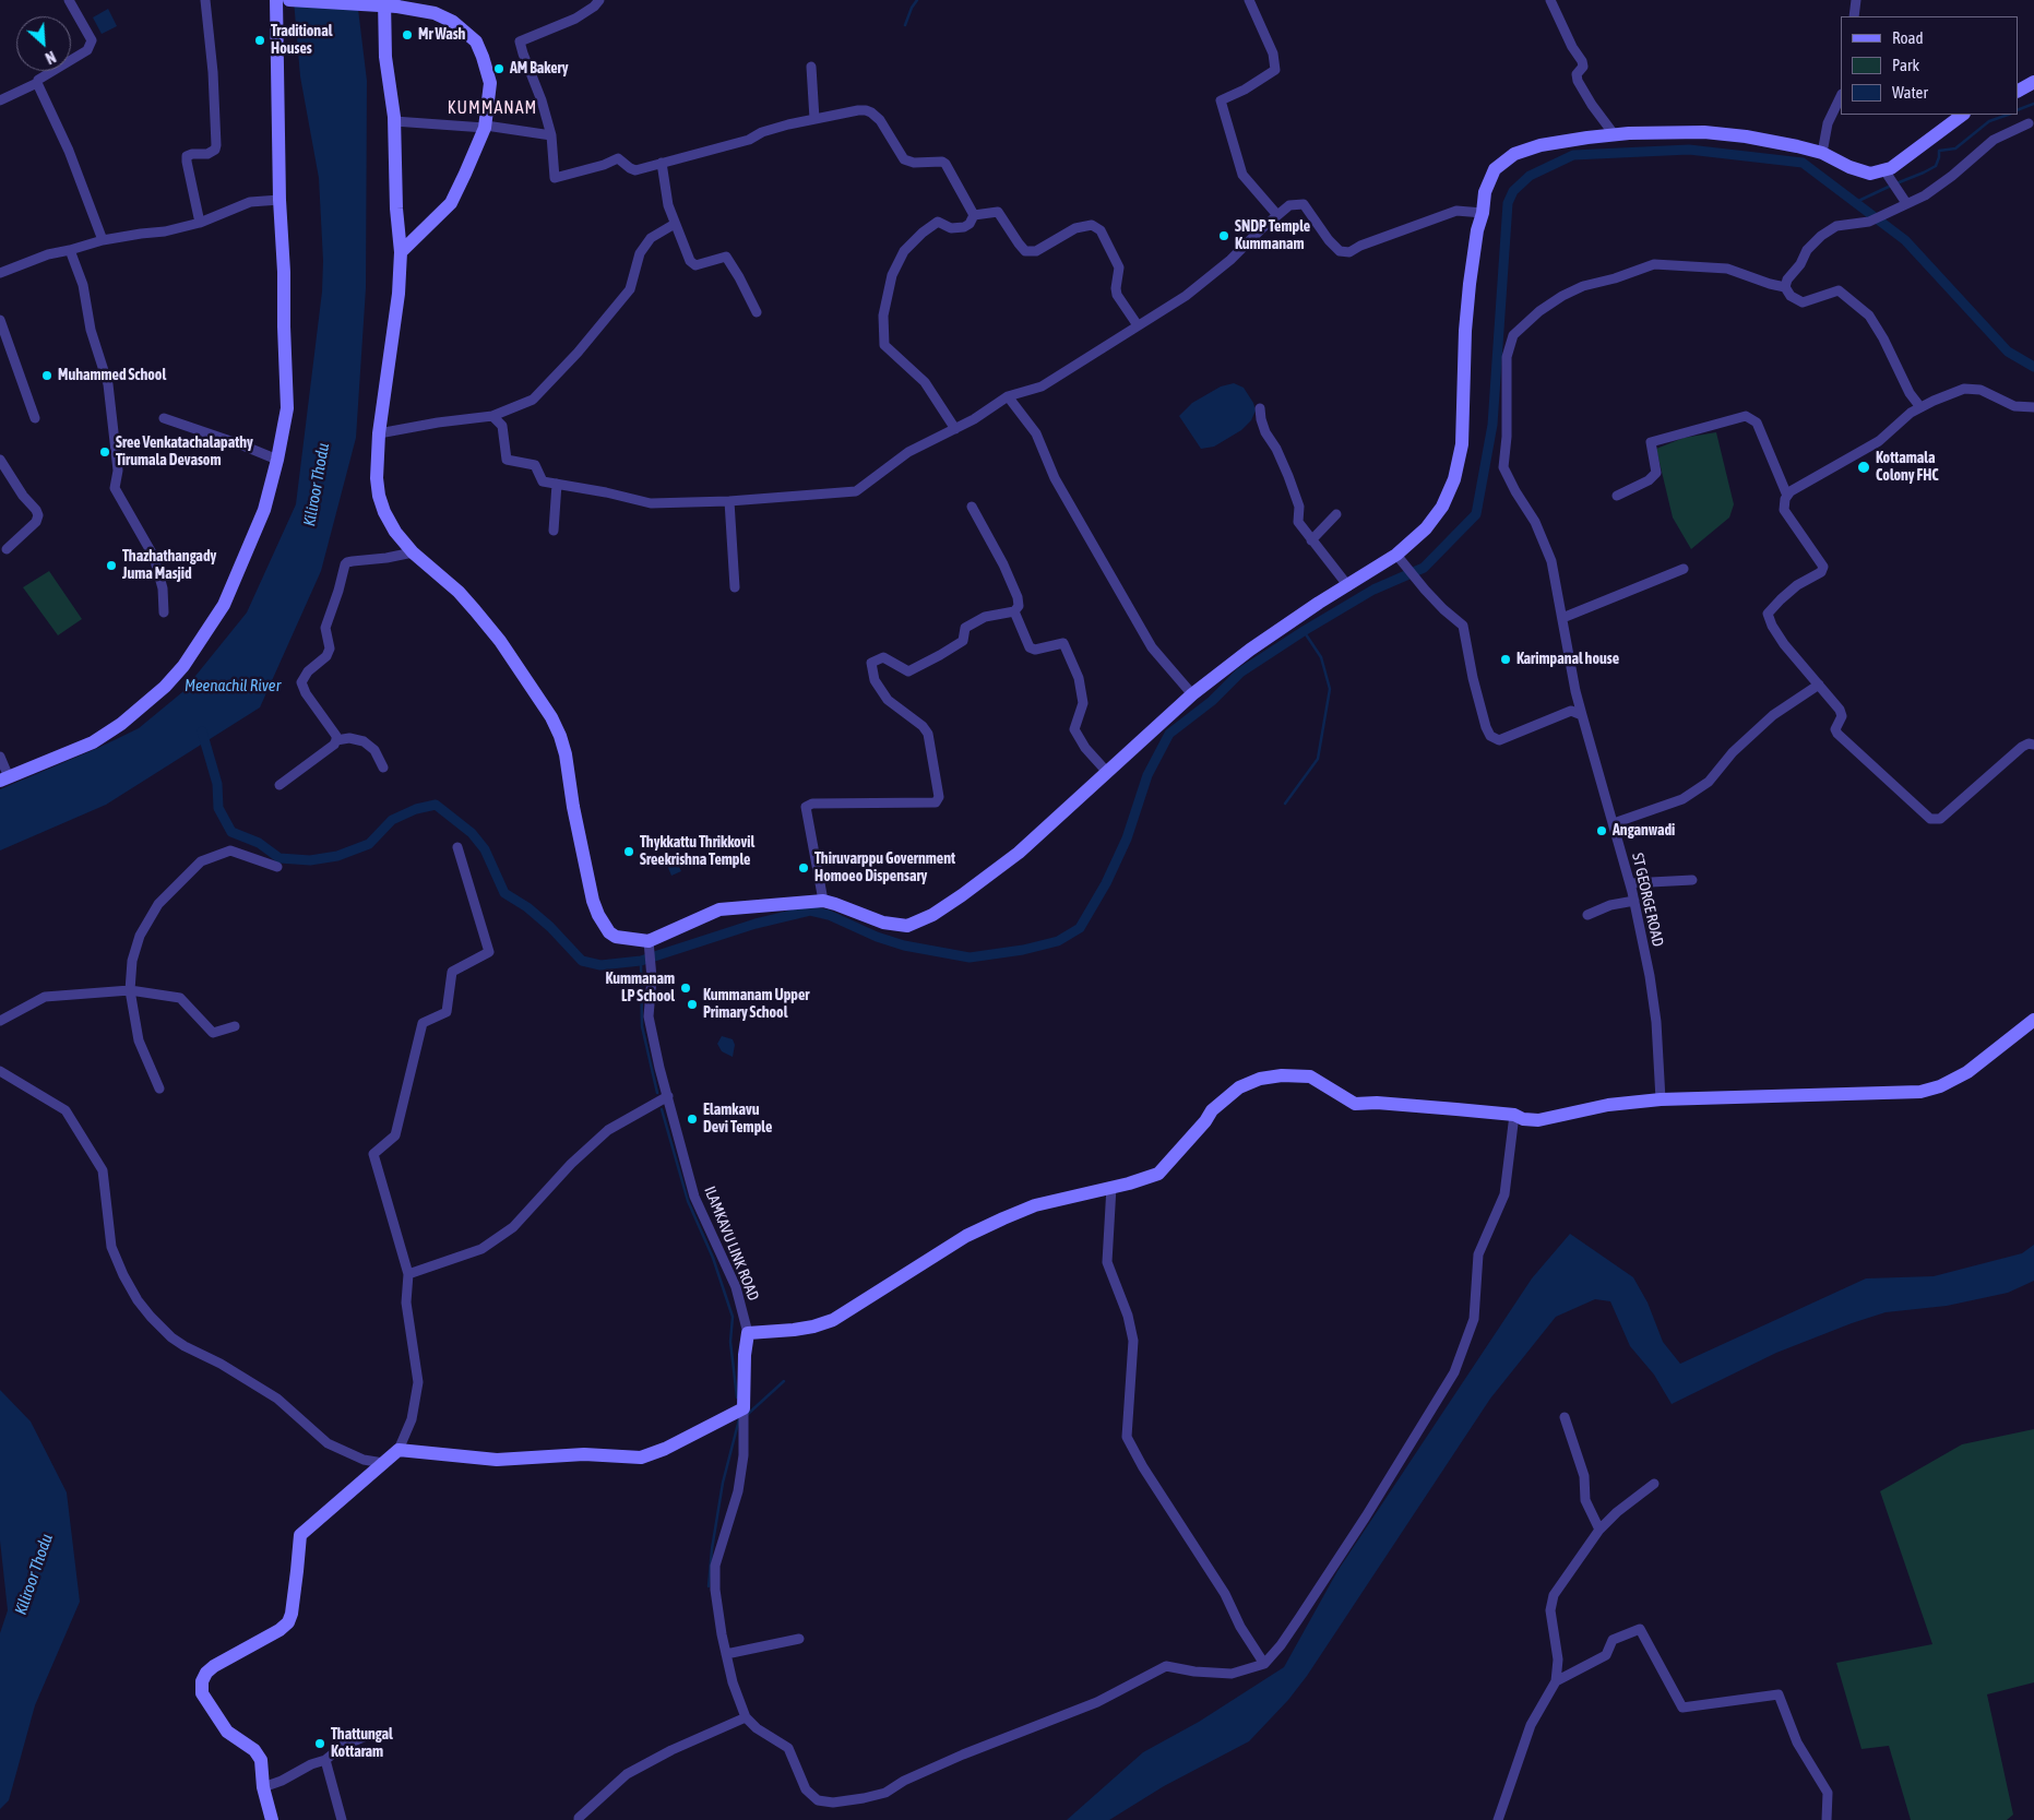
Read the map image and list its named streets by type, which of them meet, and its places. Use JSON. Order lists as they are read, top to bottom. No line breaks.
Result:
{"streets":{"street":["ST GEORGE ROAD","ILAMKAVU LINK ROAD"]},"districts":["KUMMANAM"],"water":["Kiliroor Thodu","Meenachil River"],"places":["Mr Wash","Traditional Houses","AM Bakery","SNDP Temple Kummanam","Muhammed School","Sree Venkatachalapathy Tirumala Devasom","Kottamala Colony FHC","Thazhathangady Juma Masjid","Karimpanal house","Anganwadi","Thykkattu Thrikkovil Sreekrishna Temple","Thiruvarppu Government Homoeo Dispensary","Kummanam LP School","Kummanam Upper Primary School","Elamkavu Devi Temple","Thattungal Kottaram"],"legend":["Road","Park","Water"],"north":"bottom right"}
